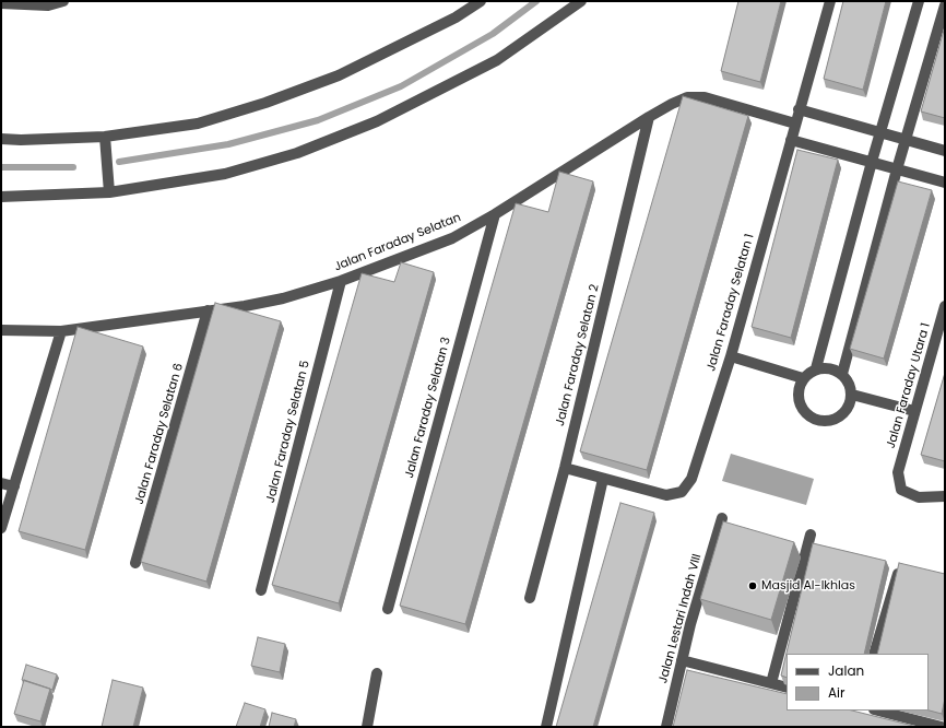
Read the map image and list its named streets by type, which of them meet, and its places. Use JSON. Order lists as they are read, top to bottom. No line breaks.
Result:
{"streets":{"street":["Jalan Faraday Selatan","Jalan Faraday Selatan 1","Jalan Faraday Selatan 2","Jalan Faraday Utara 1","Jalan Faraday Selatan 3","Jalan Faraday Selatan 5","Jalan Faraday Selatan 6","Jalan Lestari Indah VIII"]},"crossings":[["Jalan Faraday Selatan","Jalan Faraday Selatan 1"],["Jalan Faraday Selatan","Jalan Faraday Selatan 2"],["Jalan Faraday Selatan","Jalan Faraday Selatan 3"],["Jalan Faraday Selatan","Jalan Faraday Selatan 5"],["Jalan Faraday Selatan","Jalan Faraday Selatan 6"],["Jalan Faraday Selatan 1","Jalan Faraday Selatan 2"]],"places":["Masjid Al-Ikhlas"],"legend":["Jalan","Air"]}
